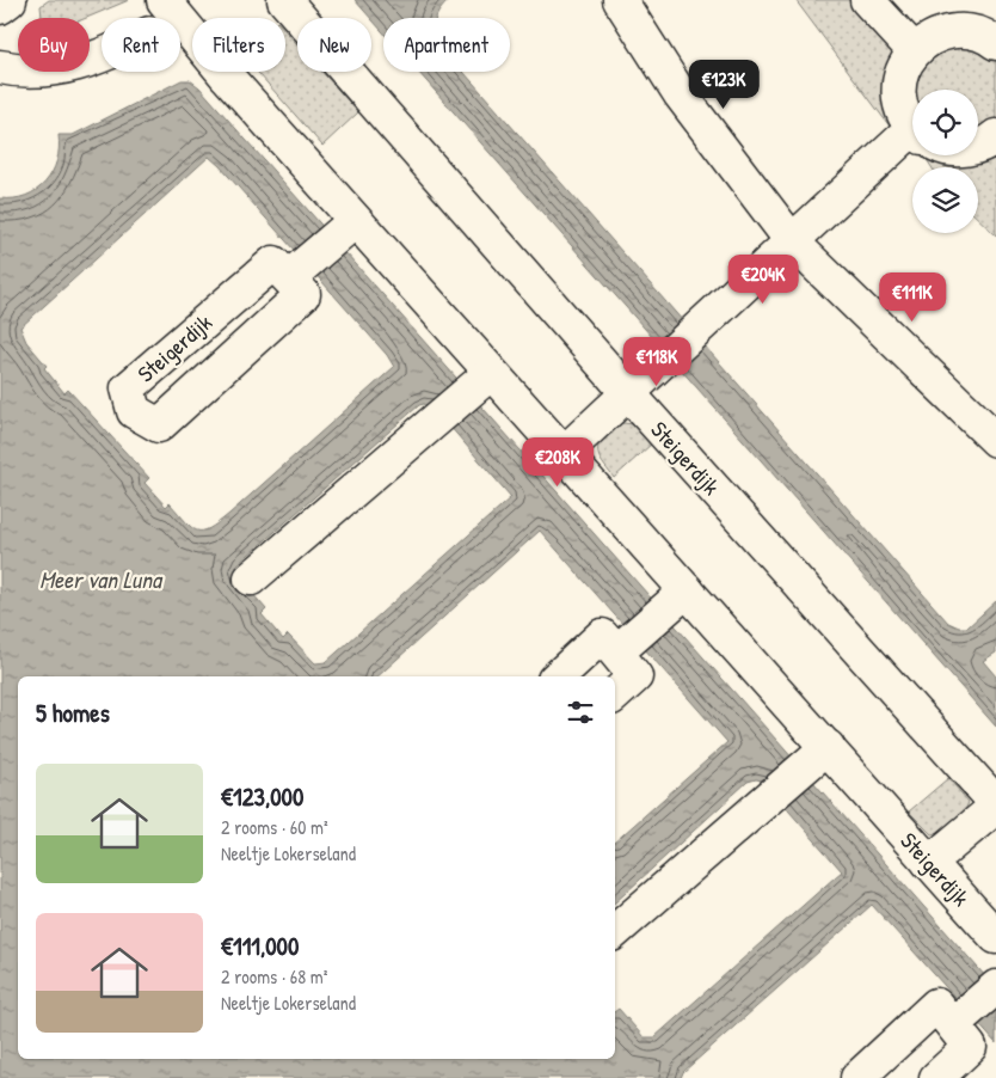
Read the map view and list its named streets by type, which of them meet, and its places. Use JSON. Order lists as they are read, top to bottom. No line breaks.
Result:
{"streets":{"street":["Steigerdijk"]},"water":["Meer van Luna"],"page":{"chip":["Buy","Rent","Filters","New","Apartment"],"price":["€123K","€204K","€111K","€118K","€208K"],"heading":"5 homes","list":[{"name":"€123,000","note":"2 rooms · 60 m² · Neeltje Lokerseland"},{"name":"€111,000","note":"2 rooms · 68 m² · Neeltje Lokerseland"}]}}
